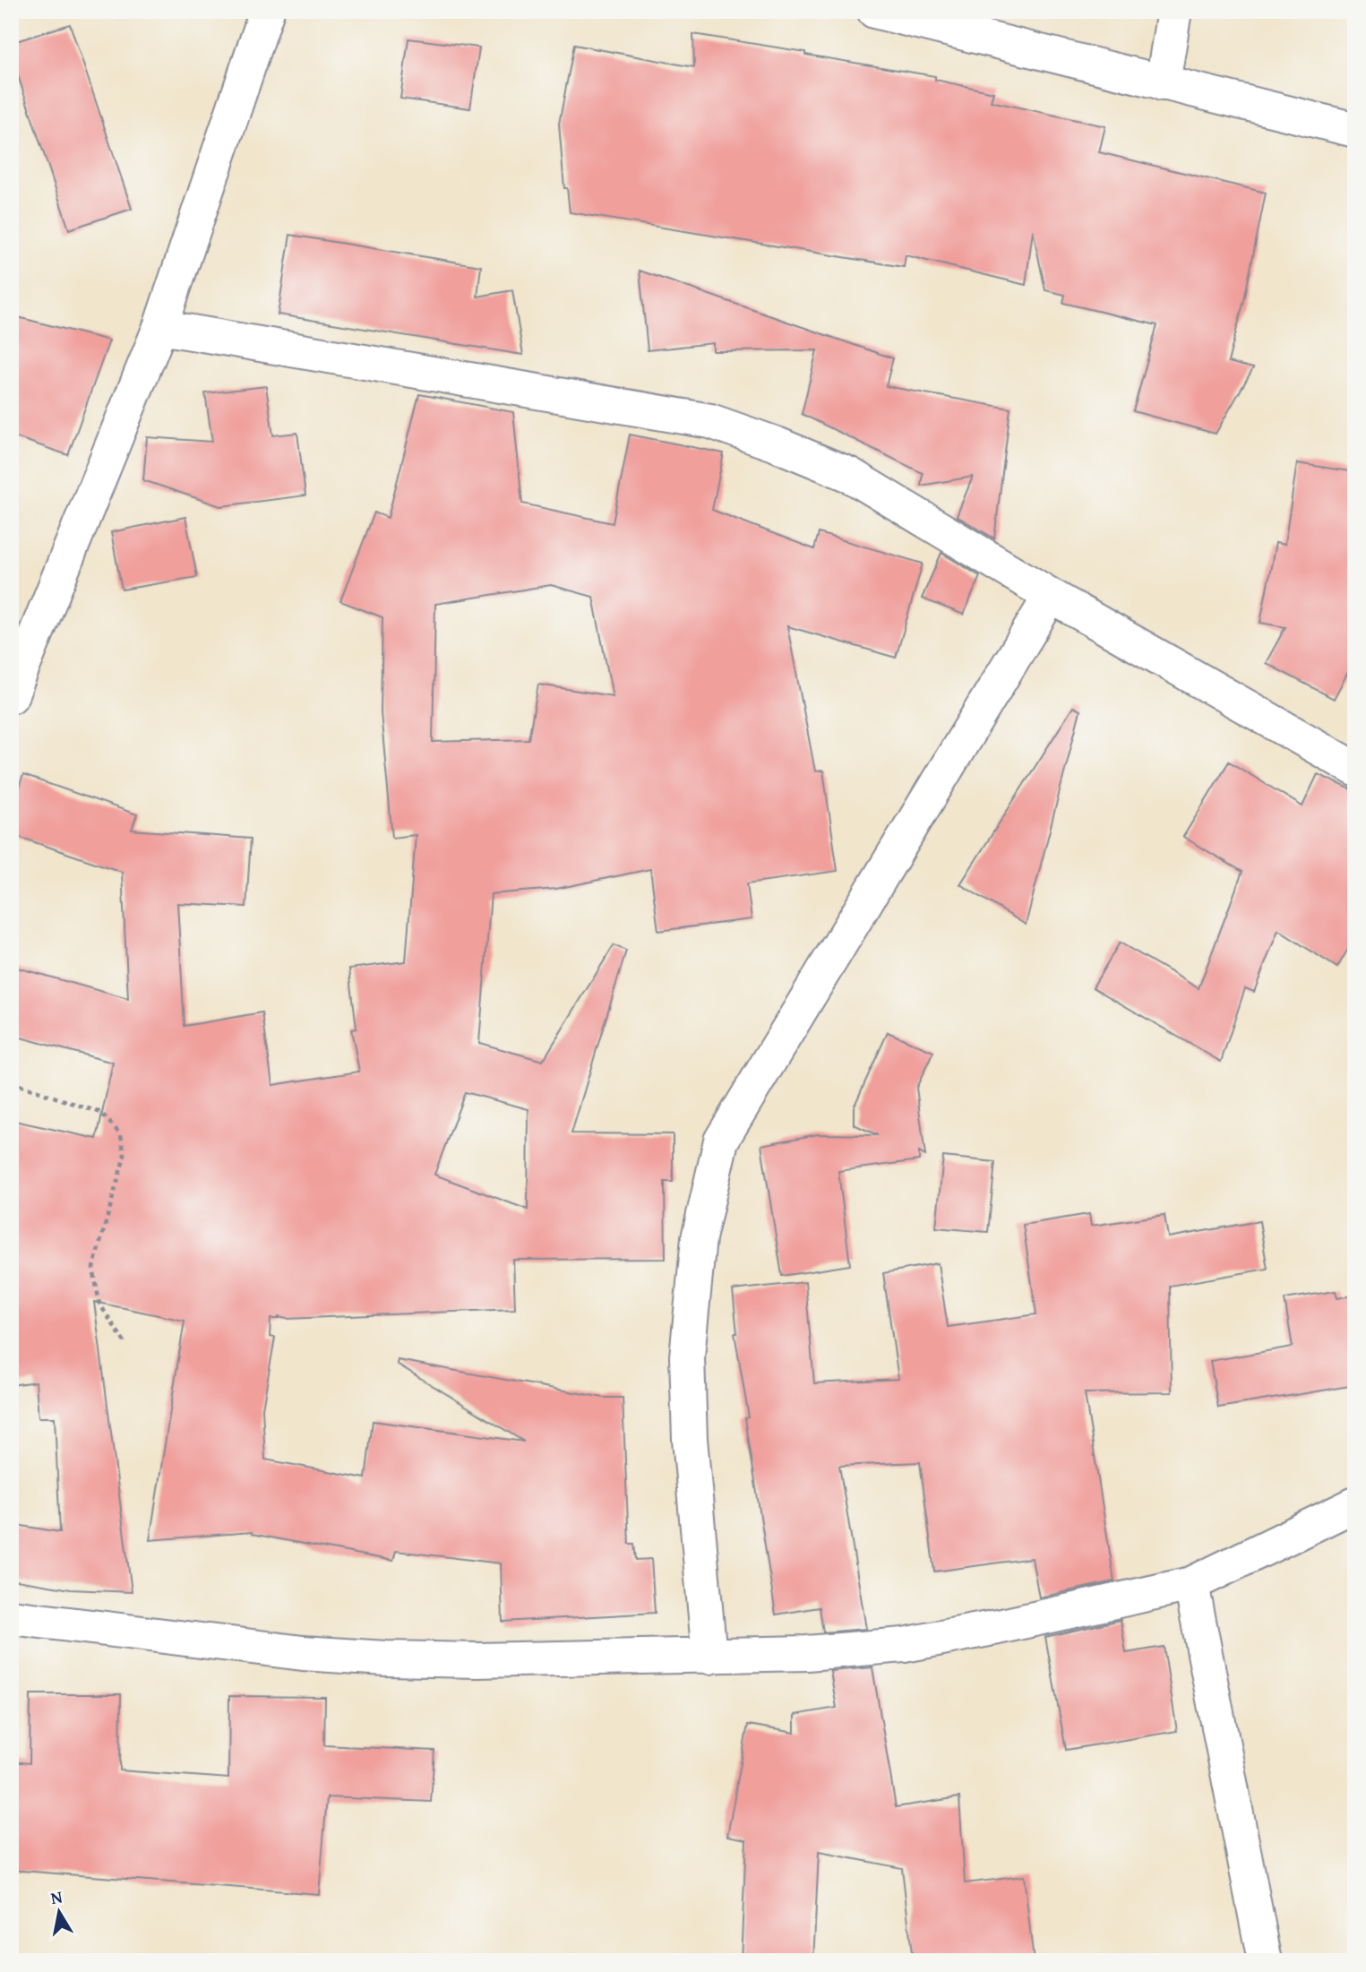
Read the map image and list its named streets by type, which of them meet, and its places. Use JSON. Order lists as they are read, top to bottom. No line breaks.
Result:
{"north":"top"}
